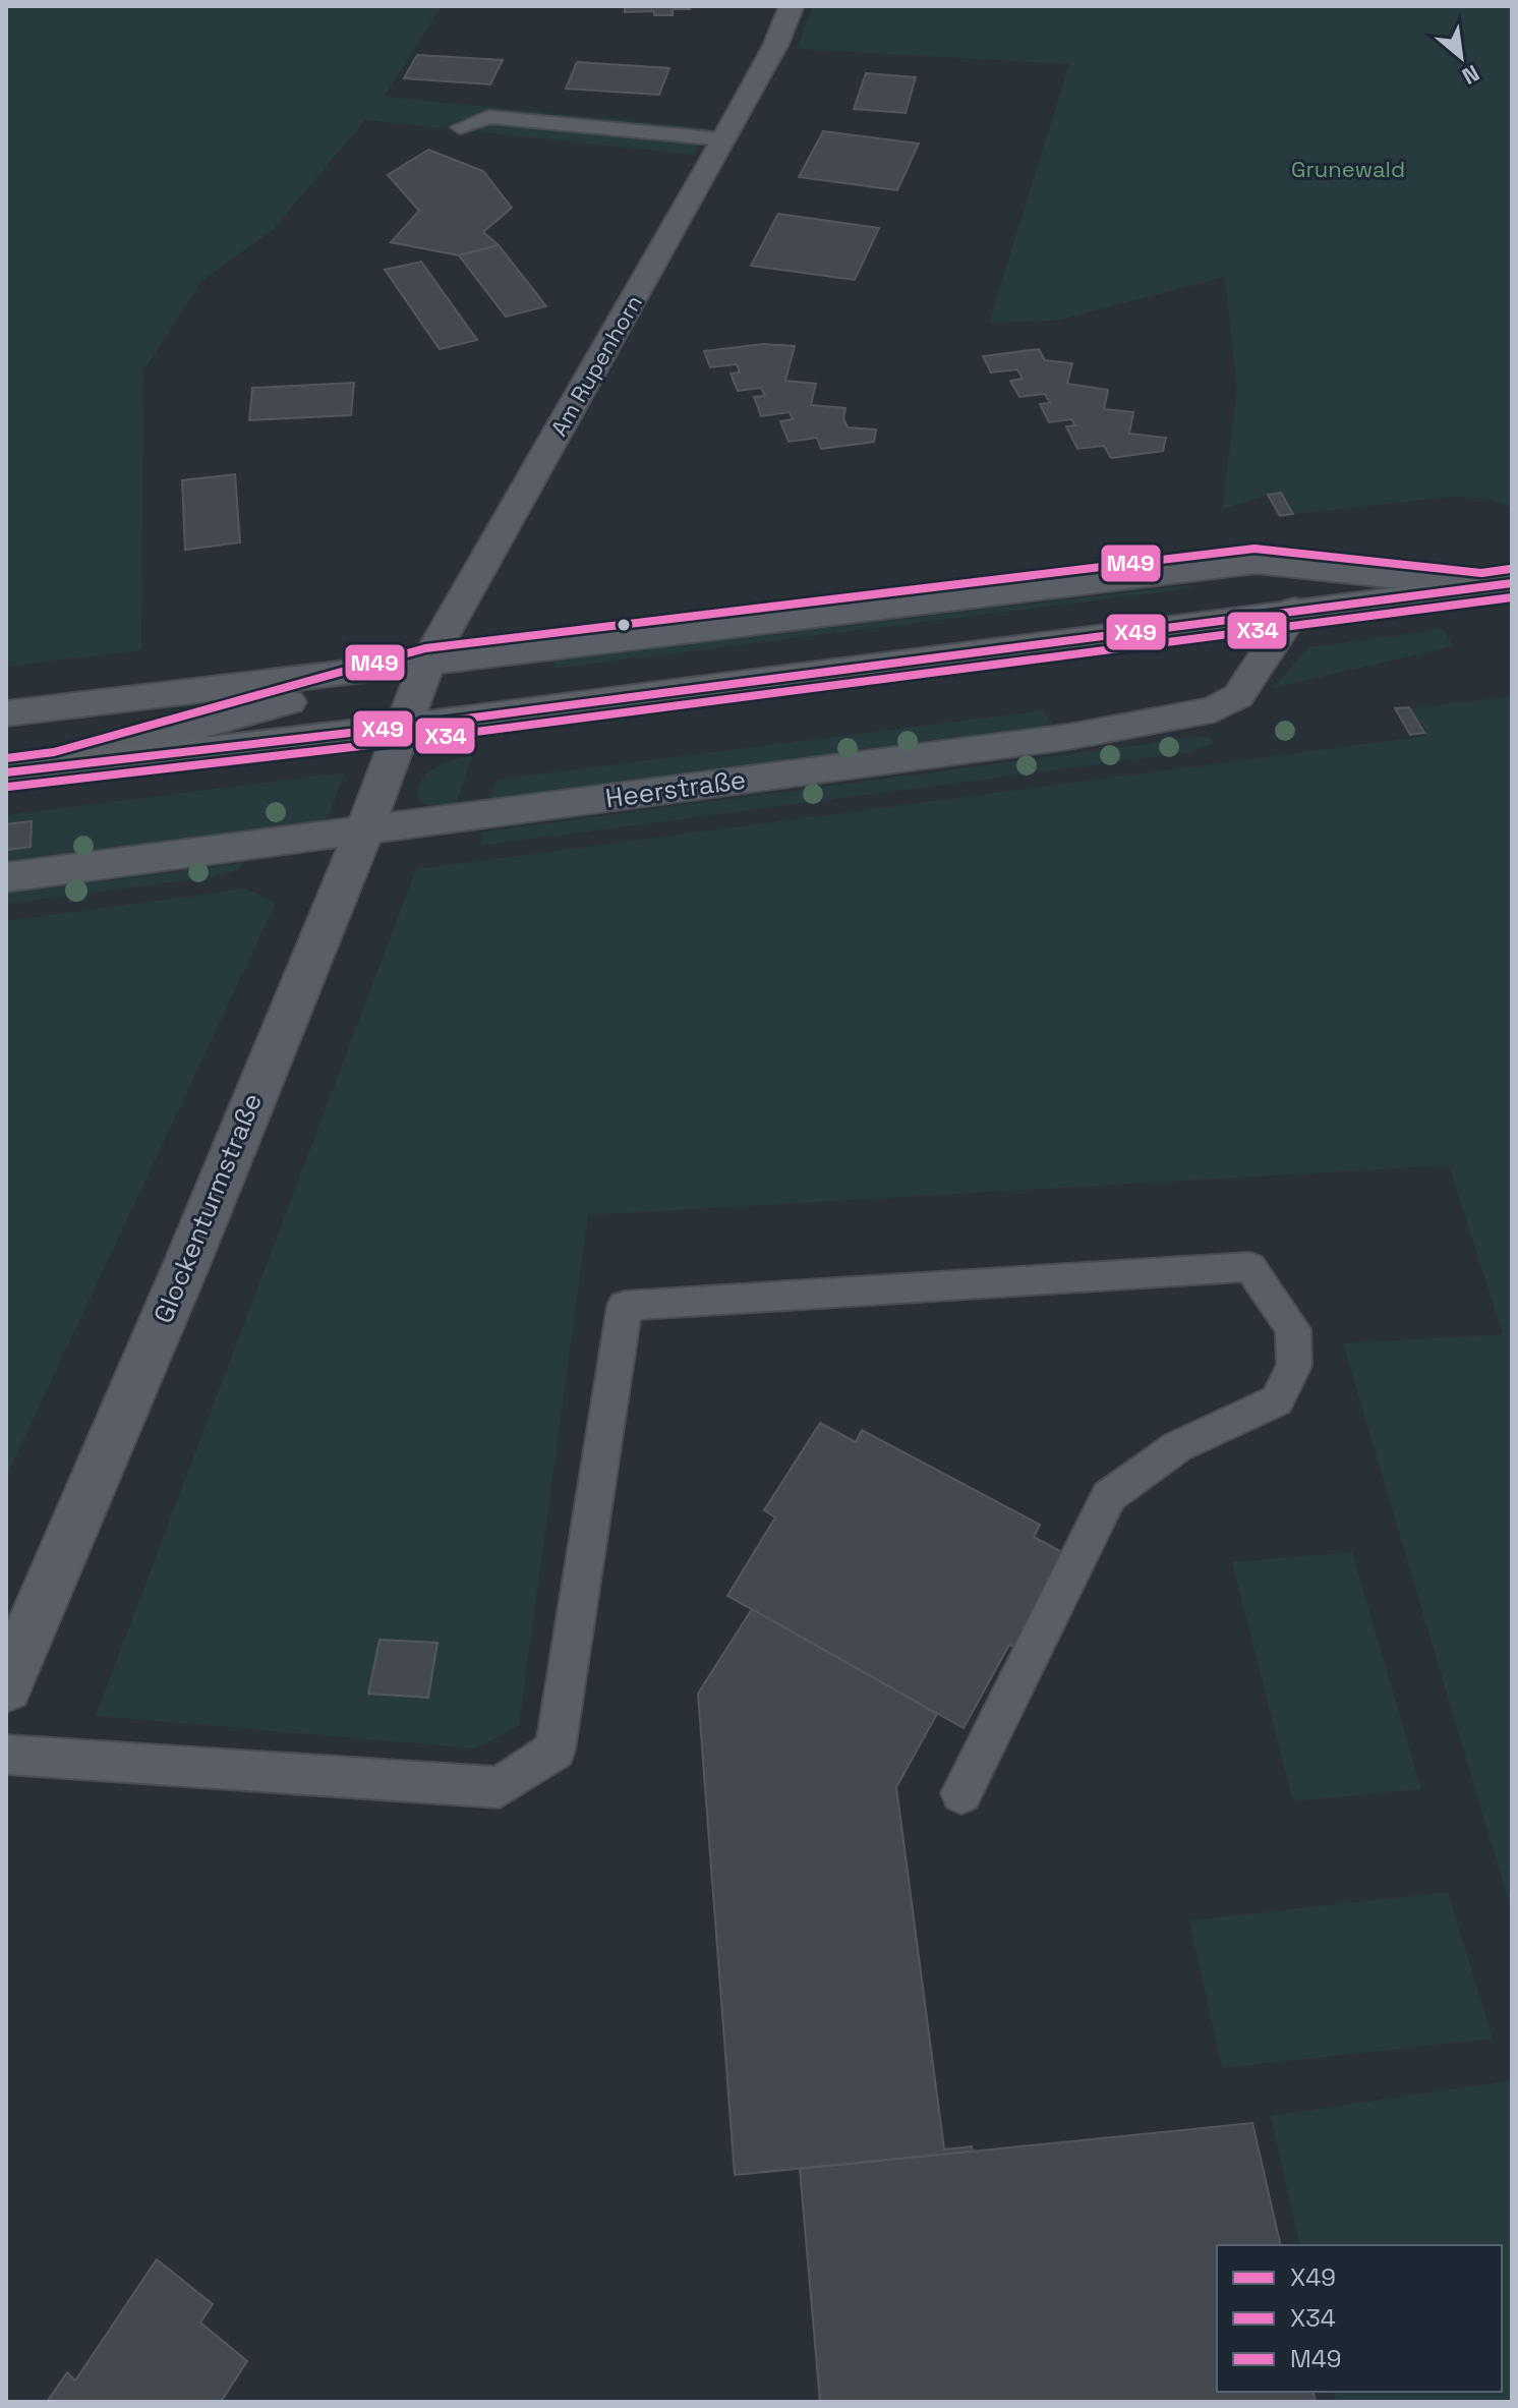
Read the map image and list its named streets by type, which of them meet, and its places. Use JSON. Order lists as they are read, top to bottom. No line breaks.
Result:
{"streets":{"street":["Am Rupenhorn","Heerstraße","Glockenturmstraße"]},"crossings":[["Am Rupenhorn","Glockenturmstraße"],["Heerstraße","Glockenturmstraße"]],"parks":["Grunewald"],"lines":["transit line M49","transit line X49","transit line X34"],"legend":["X49","X34","M49"],"north":"bottom right"}
